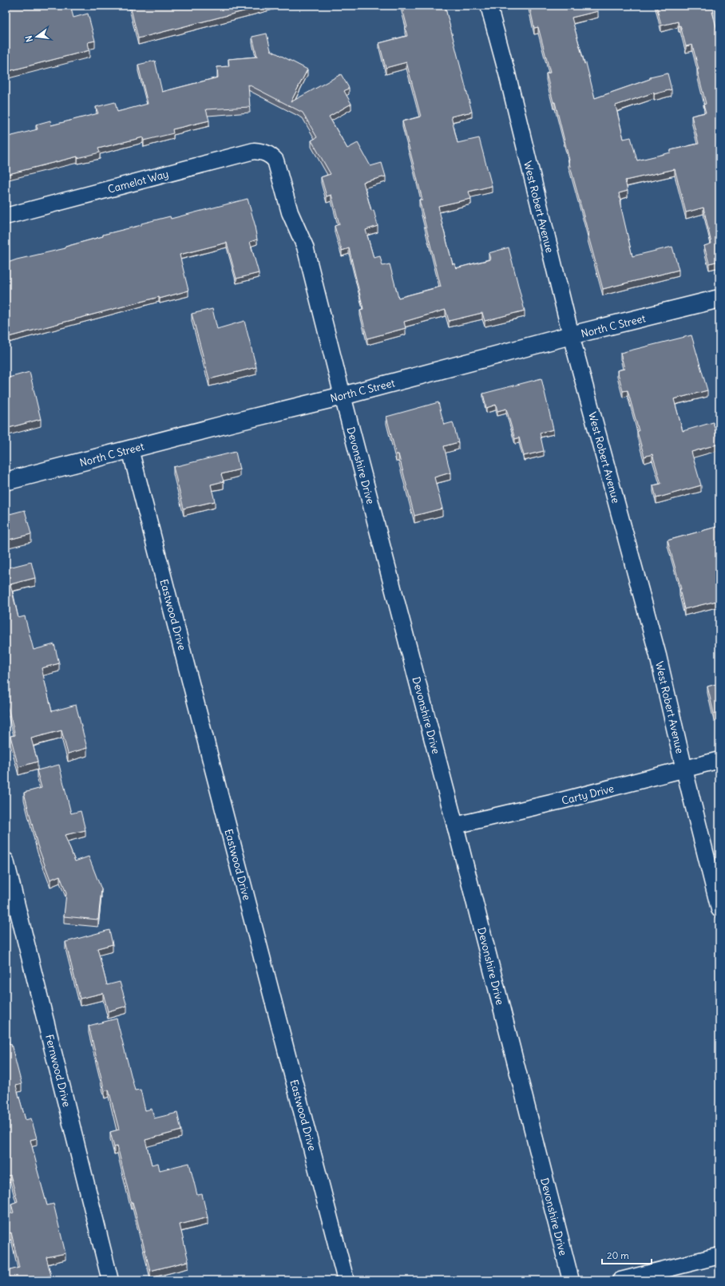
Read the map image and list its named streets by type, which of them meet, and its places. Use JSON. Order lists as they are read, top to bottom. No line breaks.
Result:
{"streets":{"street":["Camelot Way","West Robert Avenue","North C Street","Devonshire Drive","Eastwood Drive","Carty Drive","Fernwood Drive"]},"crossings":[["Camelot Way","Devonshire Drive"],["West Robert Avenue","North C Street"],["West Robert Avenue","Carty Drive"],["North C Street","Devonshire Drive"],["North C Street","Eastwood Drive"],["Devonshire Drive","Carty Drive"]],"scale_bar":"20 m","north":"left"}
